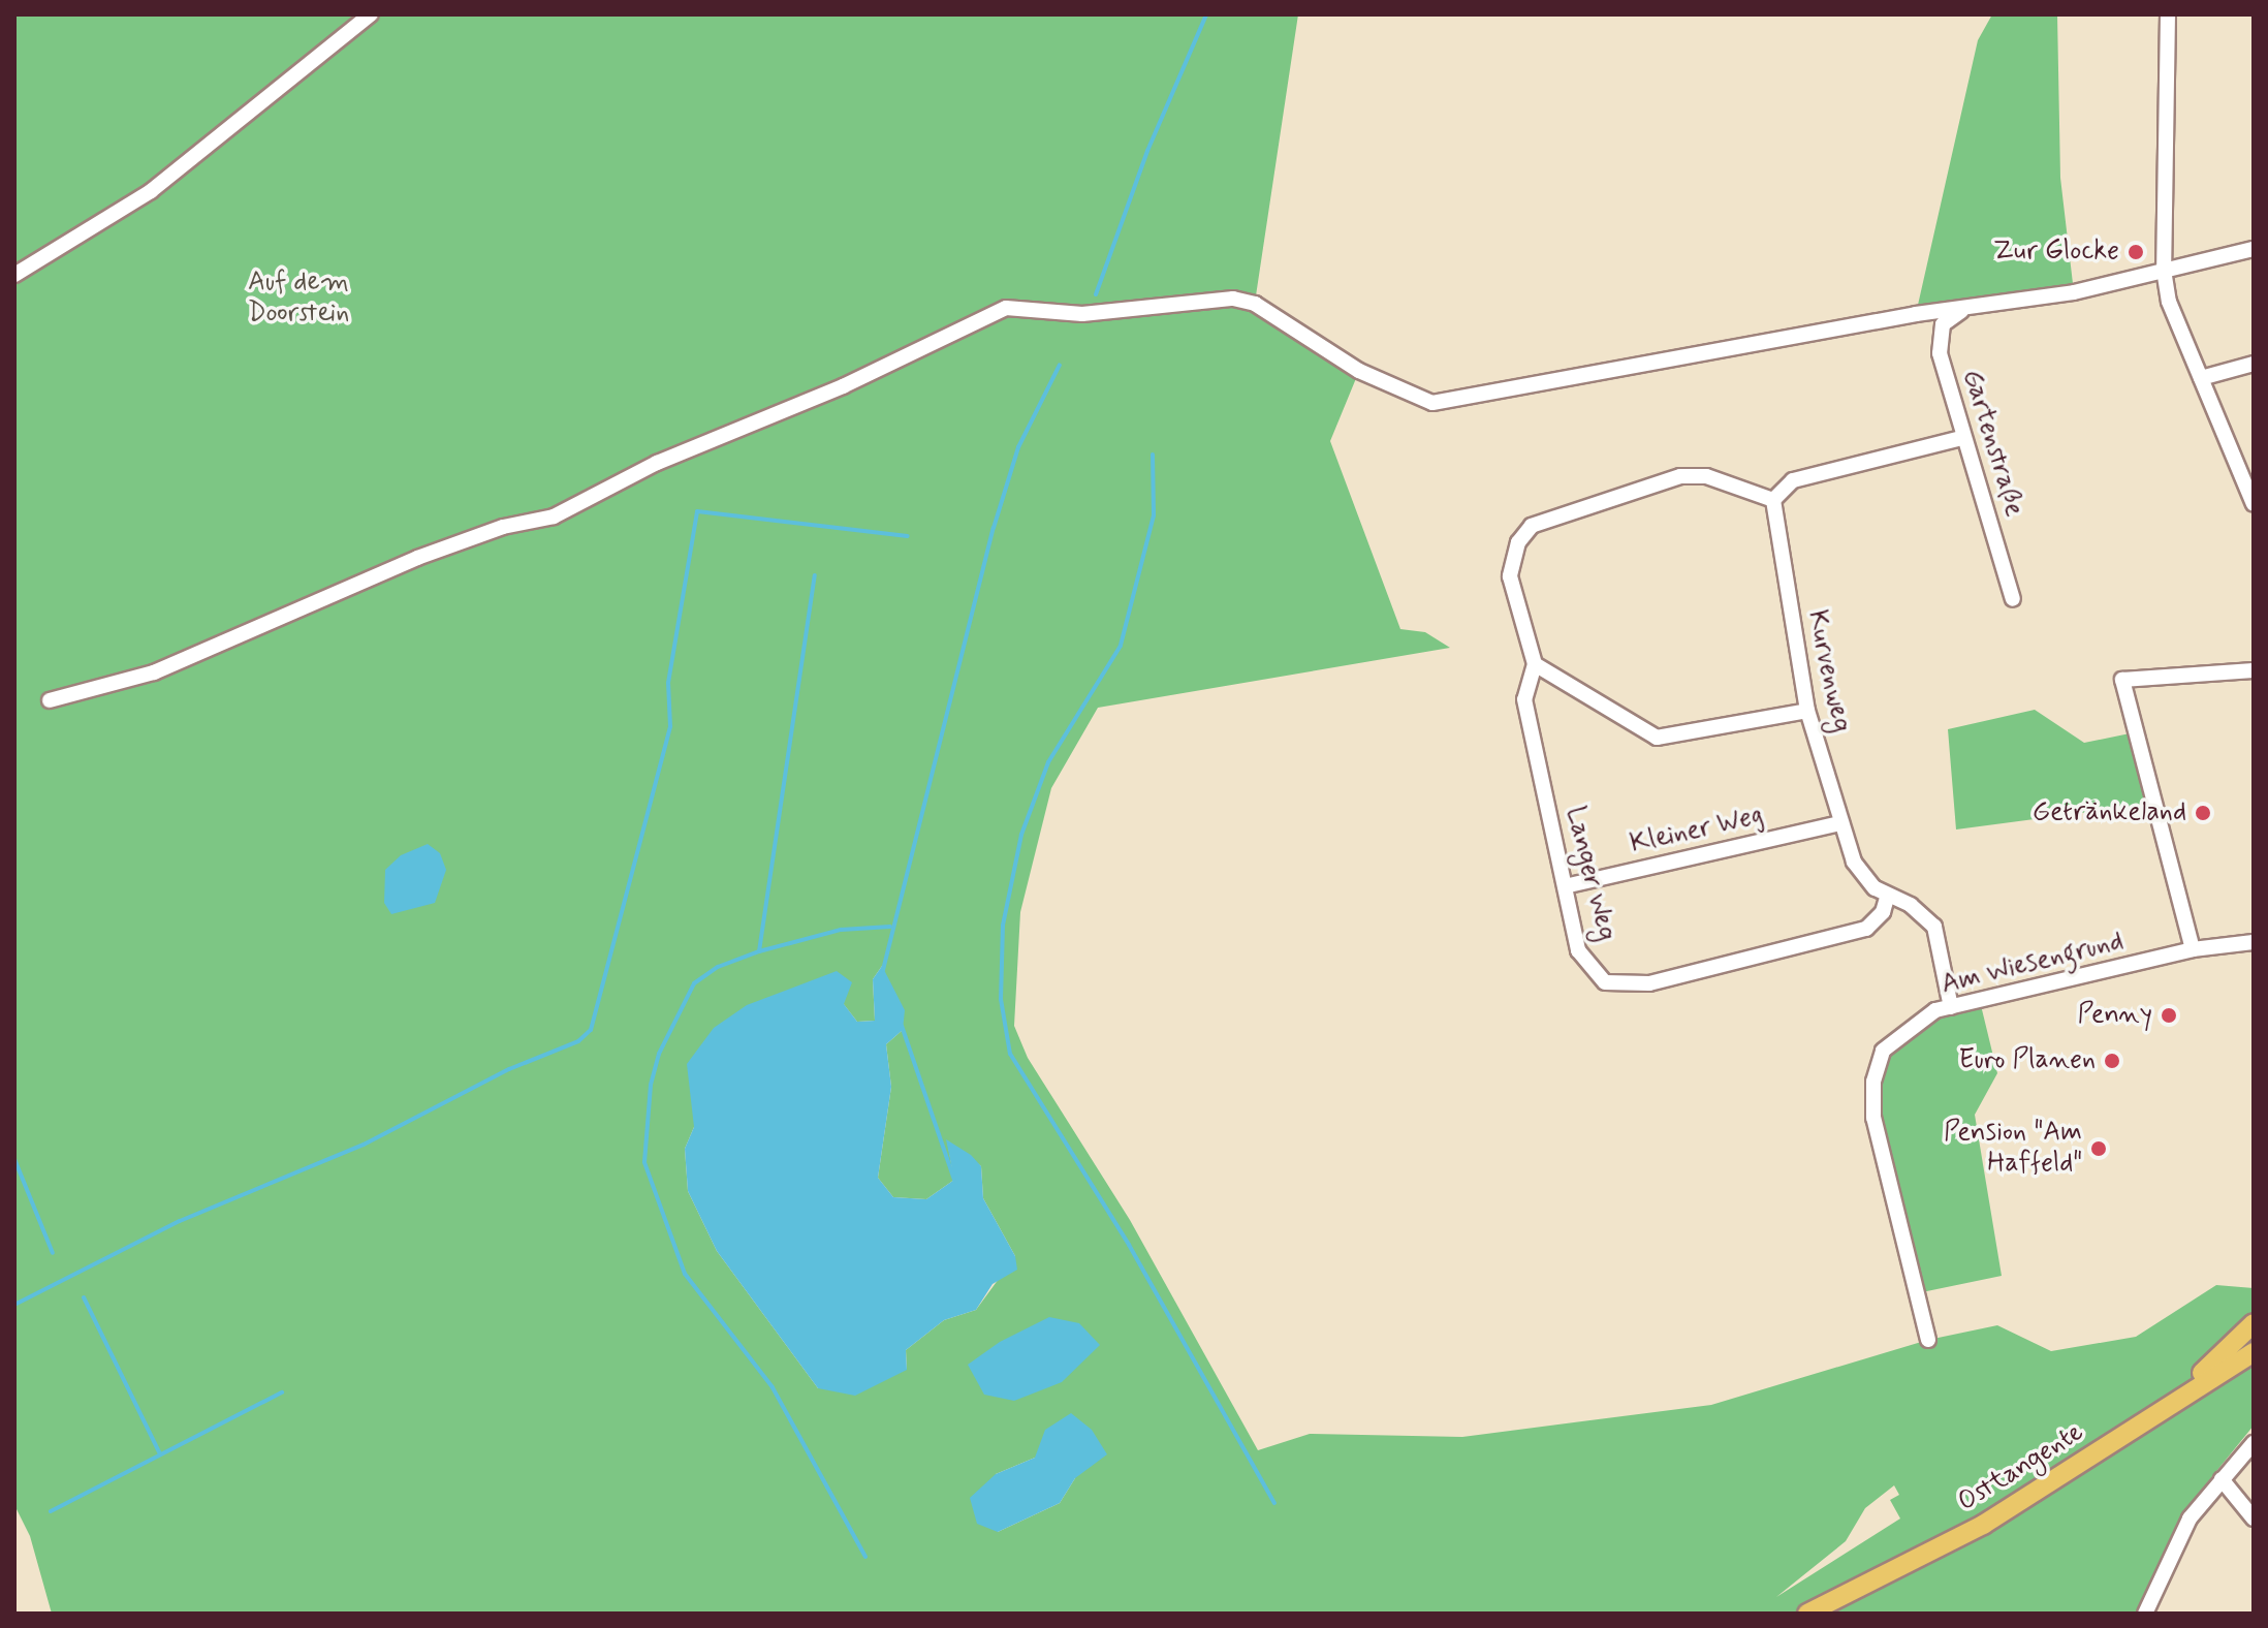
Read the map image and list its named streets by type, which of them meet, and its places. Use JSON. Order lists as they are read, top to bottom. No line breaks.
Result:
{"streets":{"main road":["Osttangente"],"street":["Gartenstraße","Kurvenweg","Kleiner Weg","Langer Weg","Am Wiesengrund"]},"crossings":[["Kurvenweg","Kleiner Weg"],["Kurvenweg","Langer Weg"],["Kurvenweg","Am Wiesengrund"],["Kleiner Weg","Langer Weg"]],"parks":["Auf dem Doorstein"],"places":["Zur Glocke","Getränkeland","Penny","Euro Planen","Pension \"Am Haffeld\""]}
